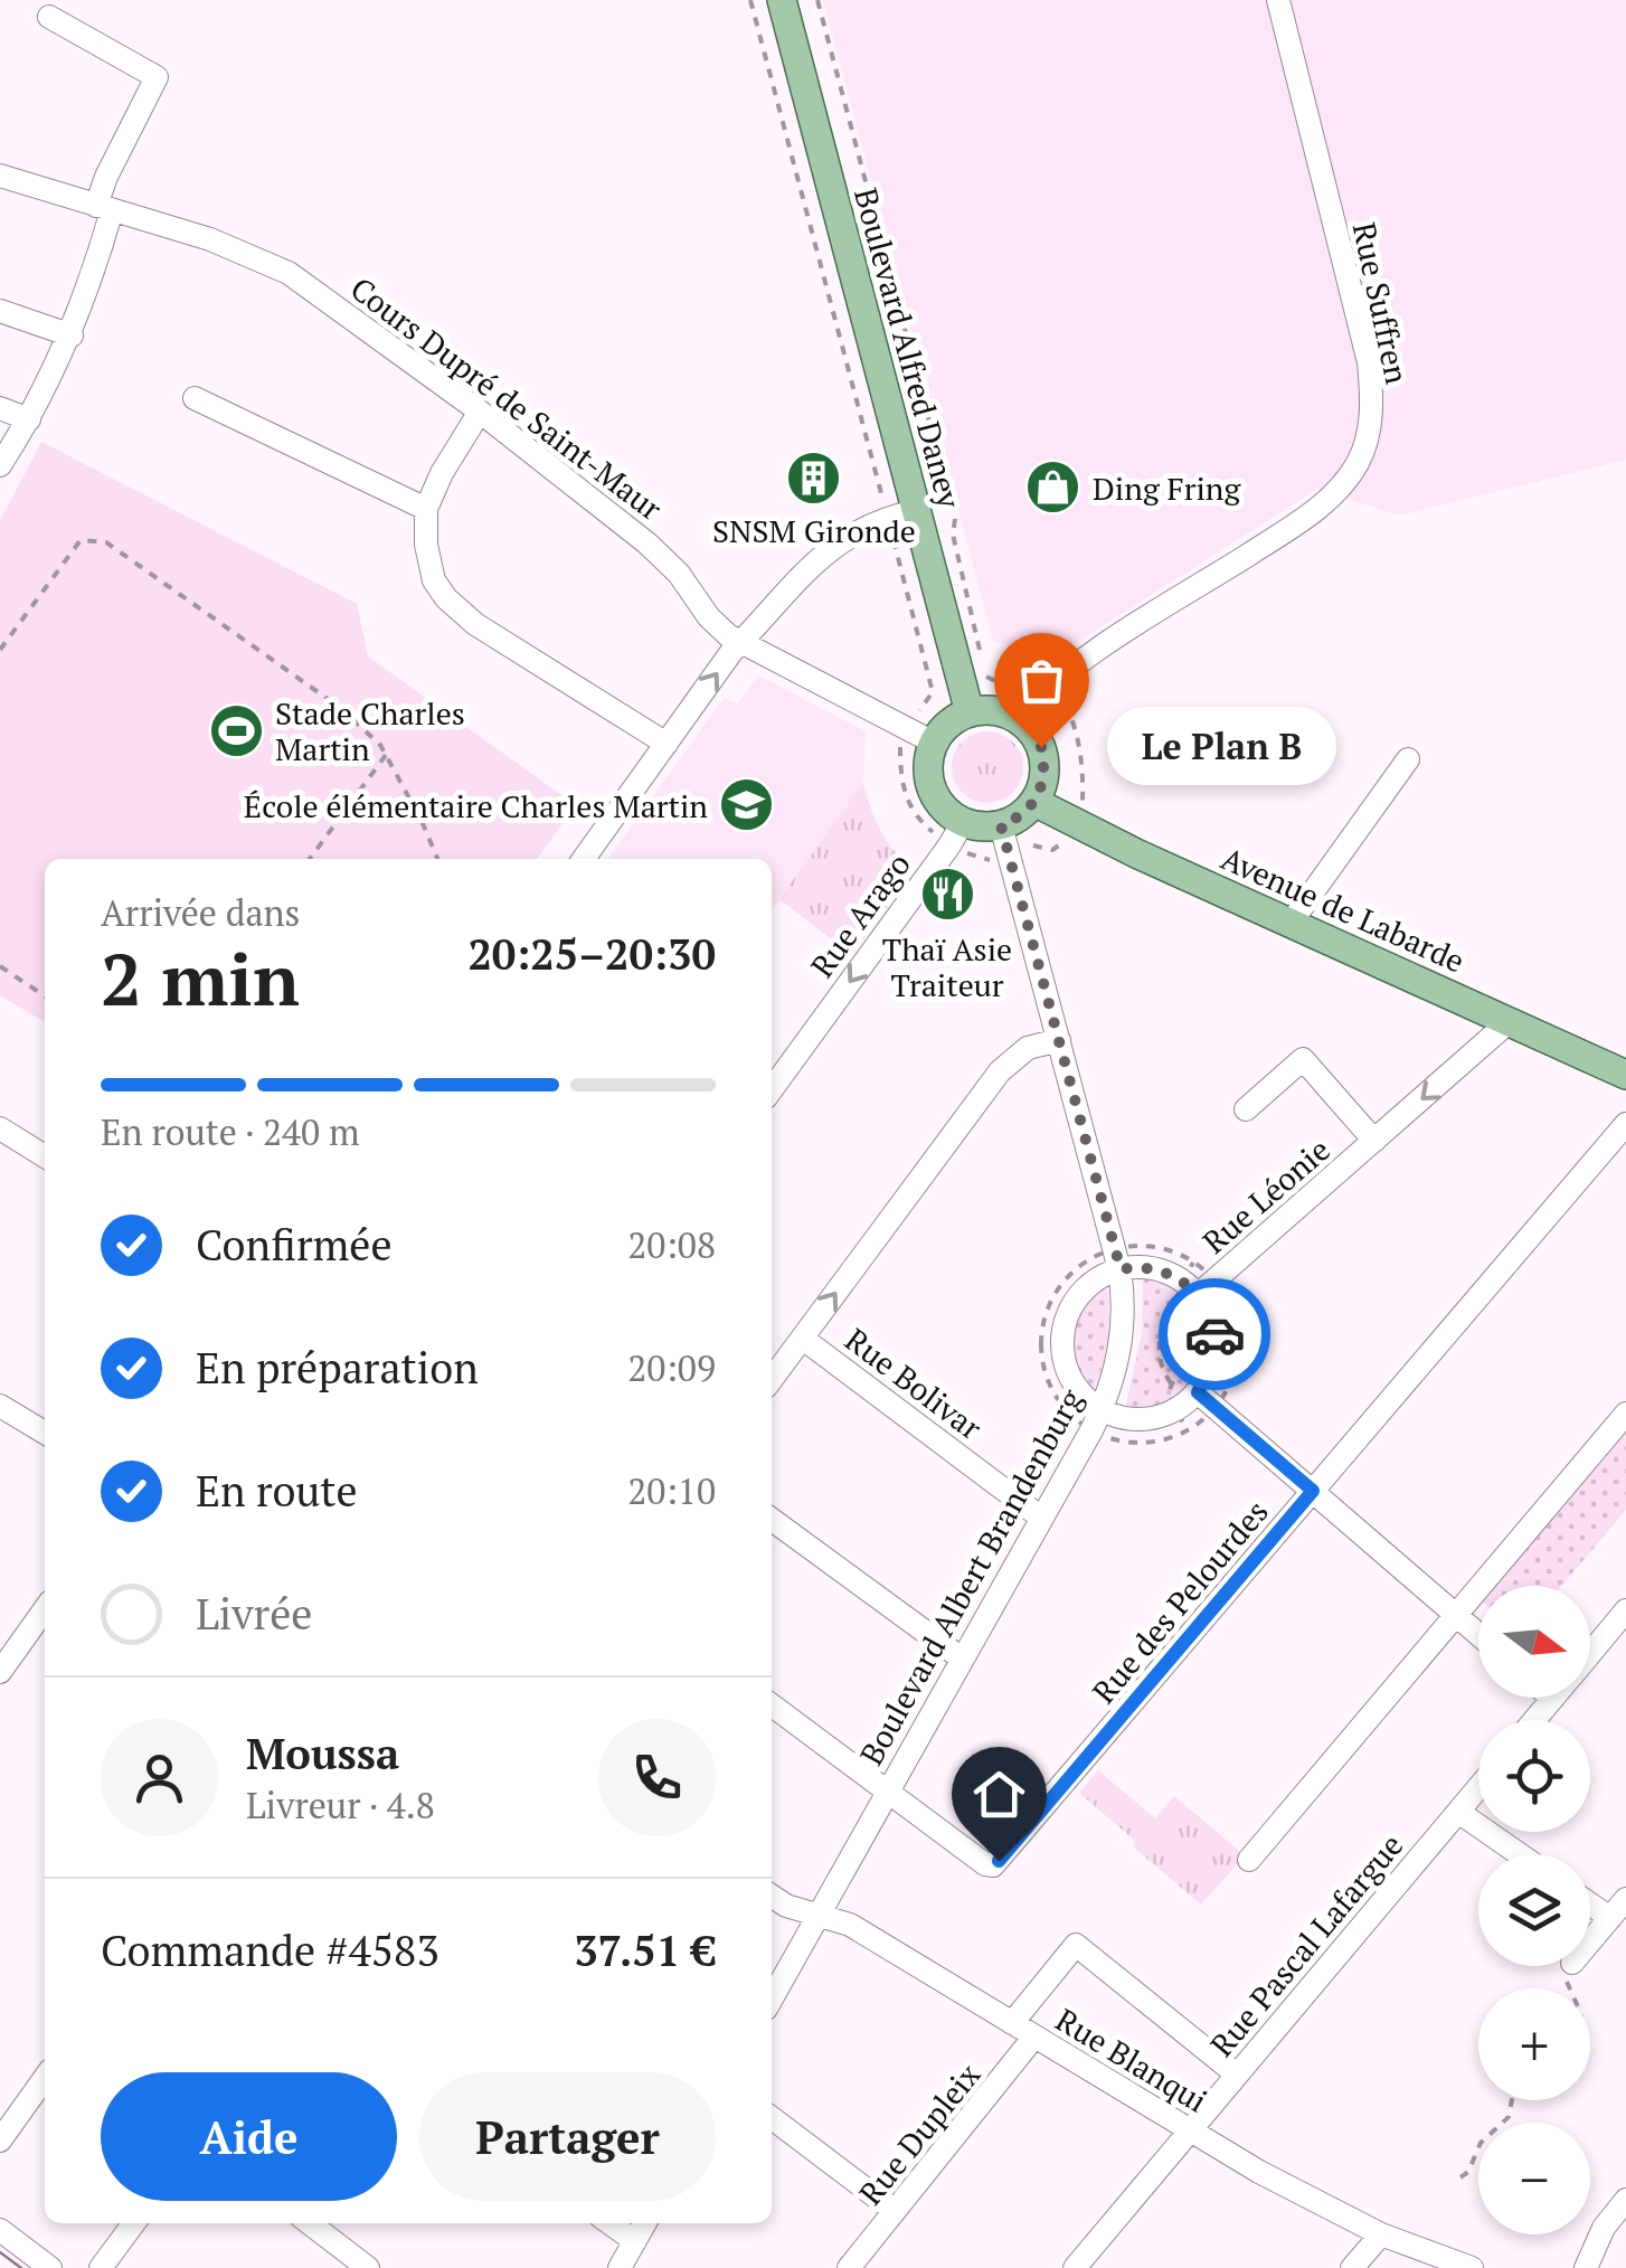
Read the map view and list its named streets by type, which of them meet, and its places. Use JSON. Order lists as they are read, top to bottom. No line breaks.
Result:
{"streets":{"main road":["Boulevard Alfred Daney","Avenue de Labarde"],"street":["Rue Suffren","Cours Dupré de Saint-Maur","Rue Arago","Rue Léonie","Rue Bolivar","Boulevard Albert Brandenburg","Rue des Pelourdes","Rue Pascal Lafargue","Rue Blanqui","Rue Dupleix"]},"crossings":[["Rue Suffren","Boulevard Alfred Daney"],["Rue Suffren","Cours Dupré de Saint-Maur"],["Rue Suffren","Avenue de Labarde"],["Rue Suffren","Rue Arago"],["Rue Suffren","Boulevard Albert Brandenburg"],["Boulevard Alfred Daney","Cours Dupré de Saint-Maur"],["Boulevard Alfred Daney","Avenue de Labarde"],["Boulevard Alfred Daney","Rue Arago"],["Boulevard Alfred Daney","Boulevard Albert Brandenburg"],["Cours Dupré de Saint-Maur","Avenue de Labarde"],["Cours Dupré de Saint-Maur","Rue Arago"],["Cours Dupré de Saint-Maur","Boulevard Albert Brandenburg"],["Avenue de Labarde","Rue Arago"],["Avenue de Labarde","Rue Léonie"],["Avenue de Labarde","Boulevard Albert Brandenburg"],["Rue Arago","Boulevard Albert Brandenburg"],["Rue Bolivar","Boulevard Albert Brandenburg"],["Boulevard Albert Brandenburg","Rue des Pelourdes"],["Boulevard Albert Brandenburg","Rue Blanqui"],["Rue Pascal Lafargue","Rue Blanqui"],["Rue Blanqui","Rue Dupleix"]],"places":{"building":["SNSM Gironde"],"shop":["Ding Fring"],"sports":["Stade Charles Martin"],"other":["Le Plan B"],"school or university":["École élémentaire Charles Martin"],"restaurant":["Thaï Asie Traiteur"]},"north":"right","page":{"bubble":"Le Plan B","heading":["2 min","Arrivée dans","20:25–20:30"],"panel":["Moussa","Livreur · 4.8","Commande #4583","37.51 €"],"bar":"En route · 240 m","list":[["Confirmée","20:08"],["En préparation","20:09"],["En route","20:10"],"Livrée"],"map_buttons":["+","−"],"buttons":["Aide","Partager"]}}
